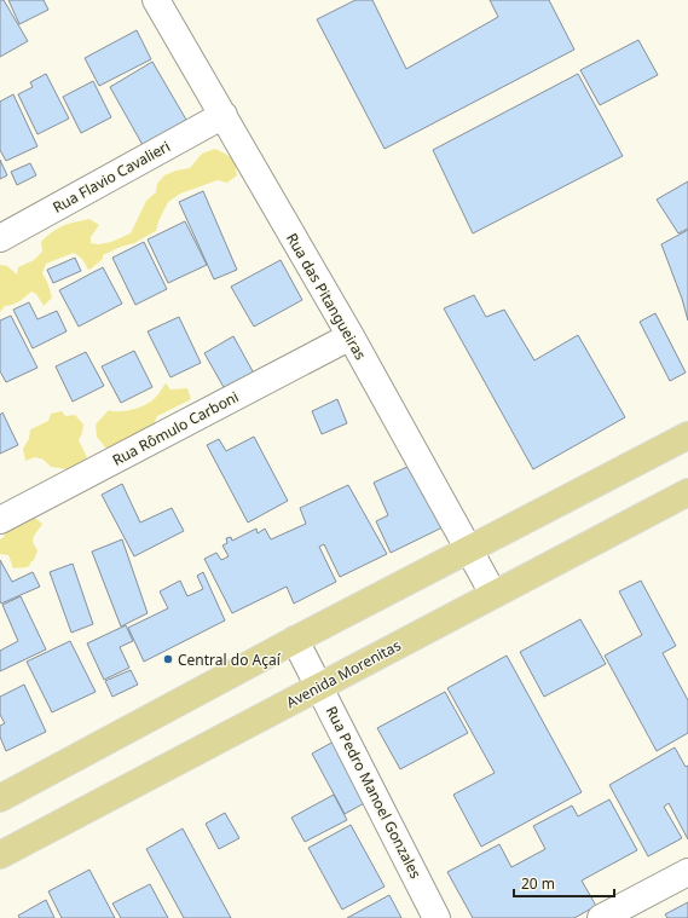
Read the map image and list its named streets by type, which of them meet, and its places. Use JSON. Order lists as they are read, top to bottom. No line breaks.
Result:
{"streets":{"main road":["Avenida Morenitas"],"street":["Rua Flavio Cavalieri","Rua das Pitangueiras","Rua Rômulo Carboni","Rua Pedro Manoel Gonzales"]},"crossings":[["Rua Flavio Cavalieri","Rua das Pitangueiras"],["Rua das Pitangueiras","Rua Rômulo Carboni"],["Rua das Pitangueiras","Avenida Morenitas"],["Avenida Morenitas","Rua Pedro Manoel Gonzales"]],"places":["Central do Açaí"],"scale_bar":"20 m"}
